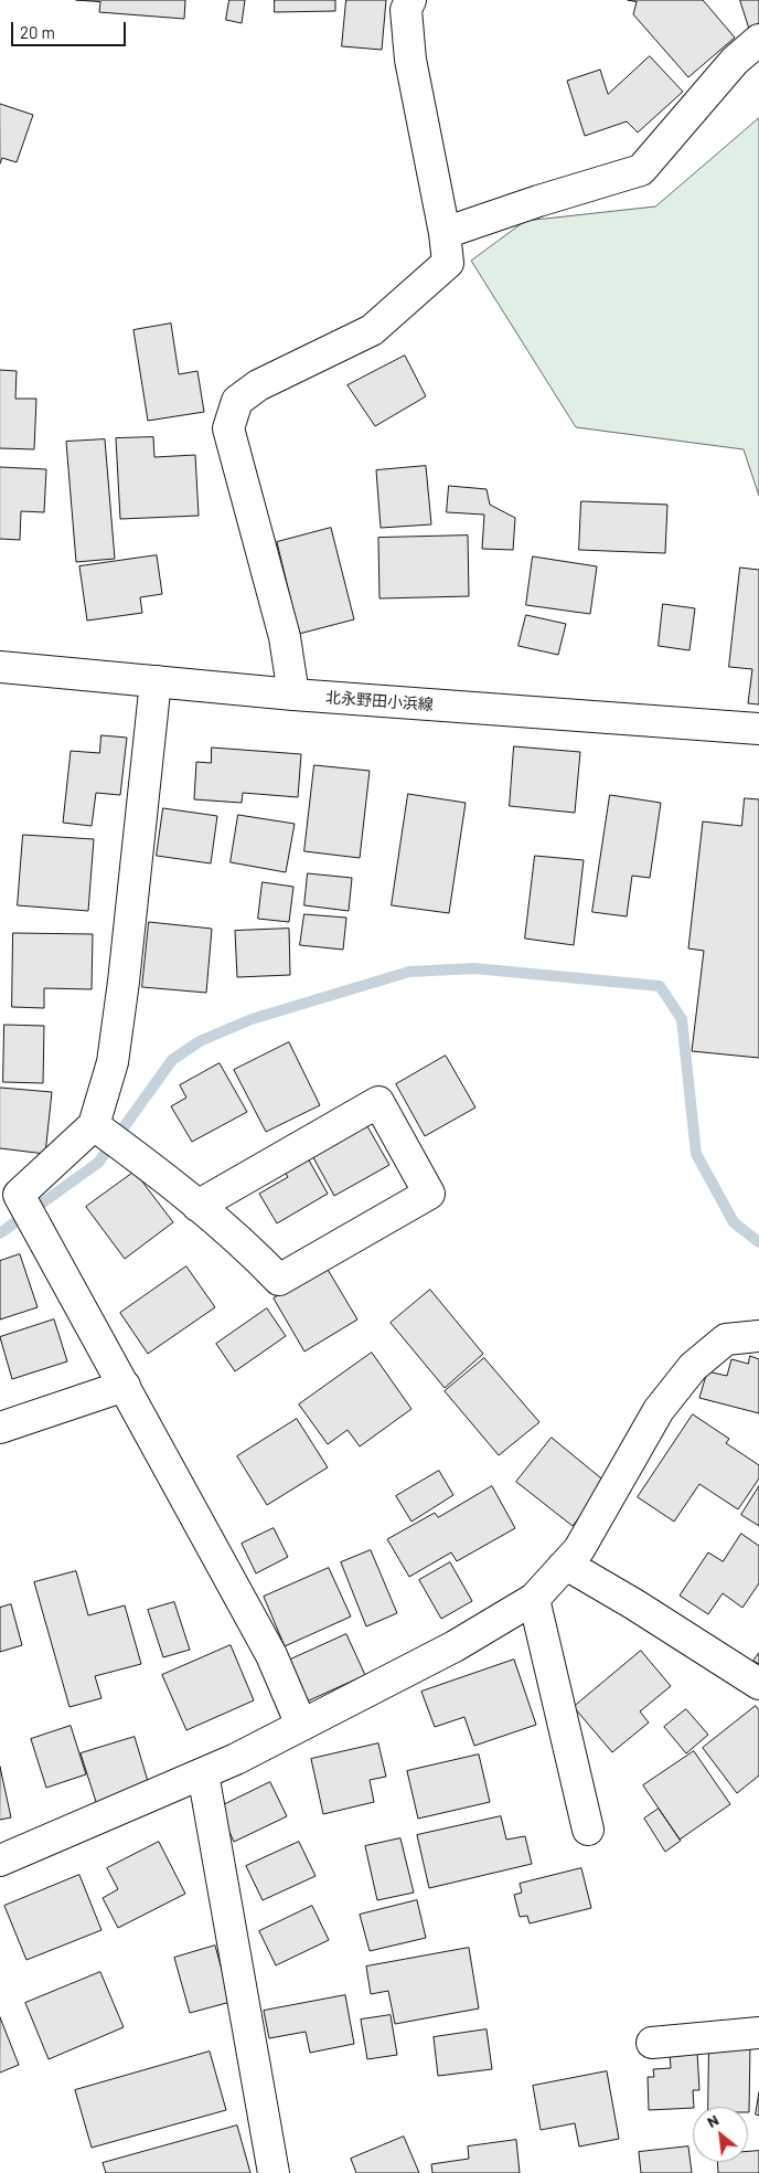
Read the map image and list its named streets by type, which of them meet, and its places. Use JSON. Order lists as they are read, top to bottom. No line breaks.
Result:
{"streets":{"street":["北永野田小浜線"]},"scale_bar":"20 m","north":"top left"}
